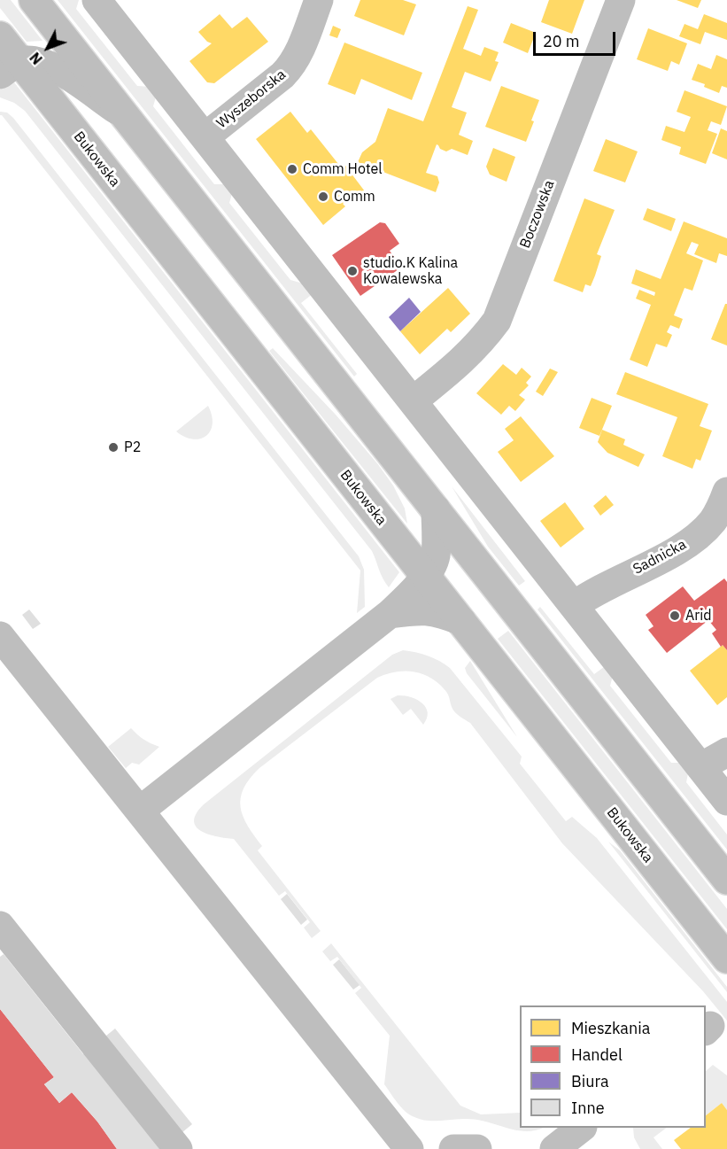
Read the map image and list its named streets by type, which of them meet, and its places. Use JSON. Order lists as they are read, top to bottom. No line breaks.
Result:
{"streets":{"main road":["Wyszeborska","Bukowska","Boczowska","Sadnicka"]},"places":["Comm Hotel","Comm","studio.K Kalina Kowalewska","P2","Arid"],"legend":["Mieszkania","Handel","Biura","Inne"],"scale_bar":"20 m","north":"bottom left"}
